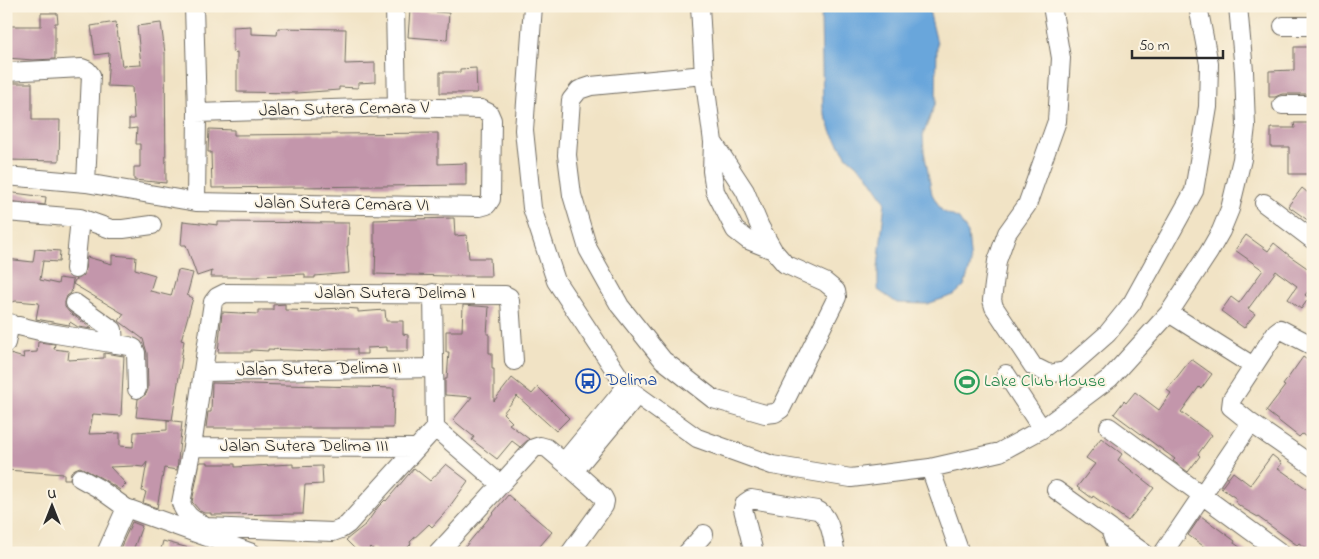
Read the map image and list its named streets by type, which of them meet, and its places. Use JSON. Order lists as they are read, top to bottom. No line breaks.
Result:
{"streets":{"street":["Jalan Sutera Cemara V","Jalan Sutera Cemara VI","Jalan Sutera Delima I","Jalan Sutera Delima II","Jalan Sutera Delima III"]},"crossings":[["Jalan Sutera Cemara V","Jalan Sutera Cemara VI"],["Jalan Sutera Delima I","Jalan Sutera Delima II"]],"places":{"bus stop":["Delima"],"sports":["Lake Club House"]},"scale_bar":"50 m","north":"top"}
